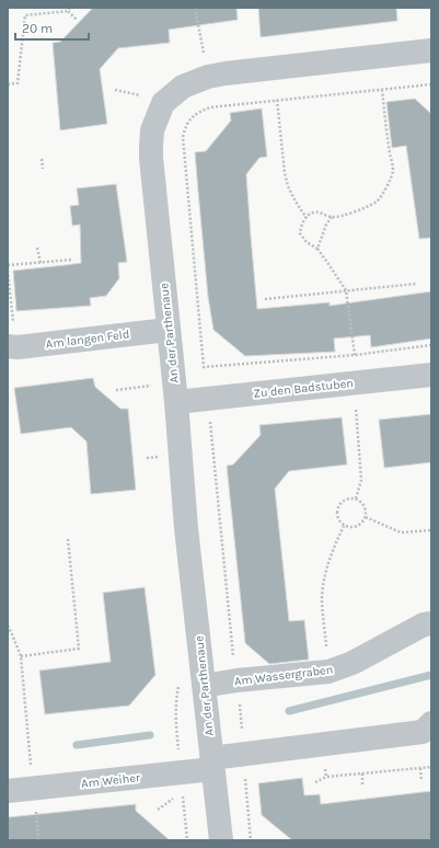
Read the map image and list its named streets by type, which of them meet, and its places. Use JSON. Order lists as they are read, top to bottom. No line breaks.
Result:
{"streets":{"street":["An der Parthenaue","Am langen Feld","Zu den Badstuben","Am Wassergraben","Am Weiher"]},"crossings":[["An der Parthenaue","Am langen Feld"],["An der Parthenaue","Zu den Badstuben"],["An der Parthenaue","Am Wassergraben"],["An der Parthenaue","Am Weiher"]],"scale_bar":"20 m"}
